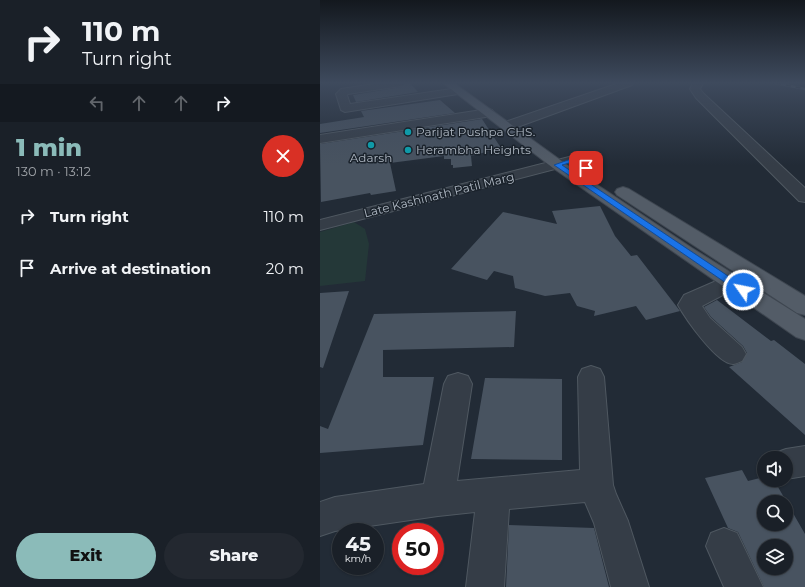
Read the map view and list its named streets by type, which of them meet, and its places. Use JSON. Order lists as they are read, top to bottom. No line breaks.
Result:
{"streets":{"street":["Late Kashinath Patil Marg"]},"places":["Parijat Pushpa CHS.","Adarsh","Herambha Heights"],"page":{"turn":["110 m","Turn right"],"heading":["1 min","130 m · 13:12"],"list":[{"name":"Turn right","value":"110 m"},{"name":"Arrive at destination","value":"20 m"}],"speed":"45 km/h","limit":"50","buttons":["Exit","Share"]}}
